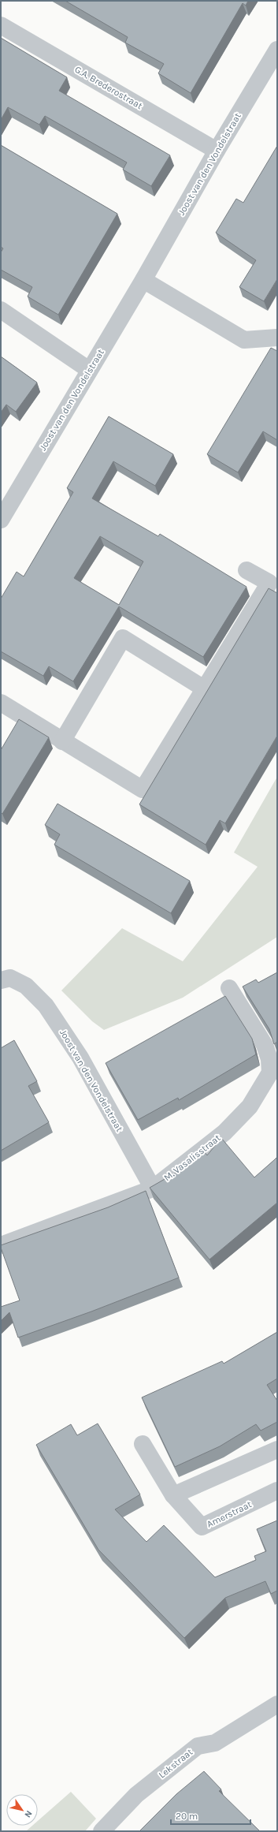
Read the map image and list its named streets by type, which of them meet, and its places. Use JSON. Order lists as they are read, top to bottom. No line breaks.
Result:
{"streets":{"street":["G.A. Brederostraat","Joost van den Vondelstraat","M. Vasalisstraat","Amerstraat","Lekstraat"]},"crossings":[["G.A. Brederostraat","Joost van den Vondelstraat"],["Joost van den Vondelstraat","M. Vasalisstraat"]],"scale_bar":"20 m","north":"bottom right"}
